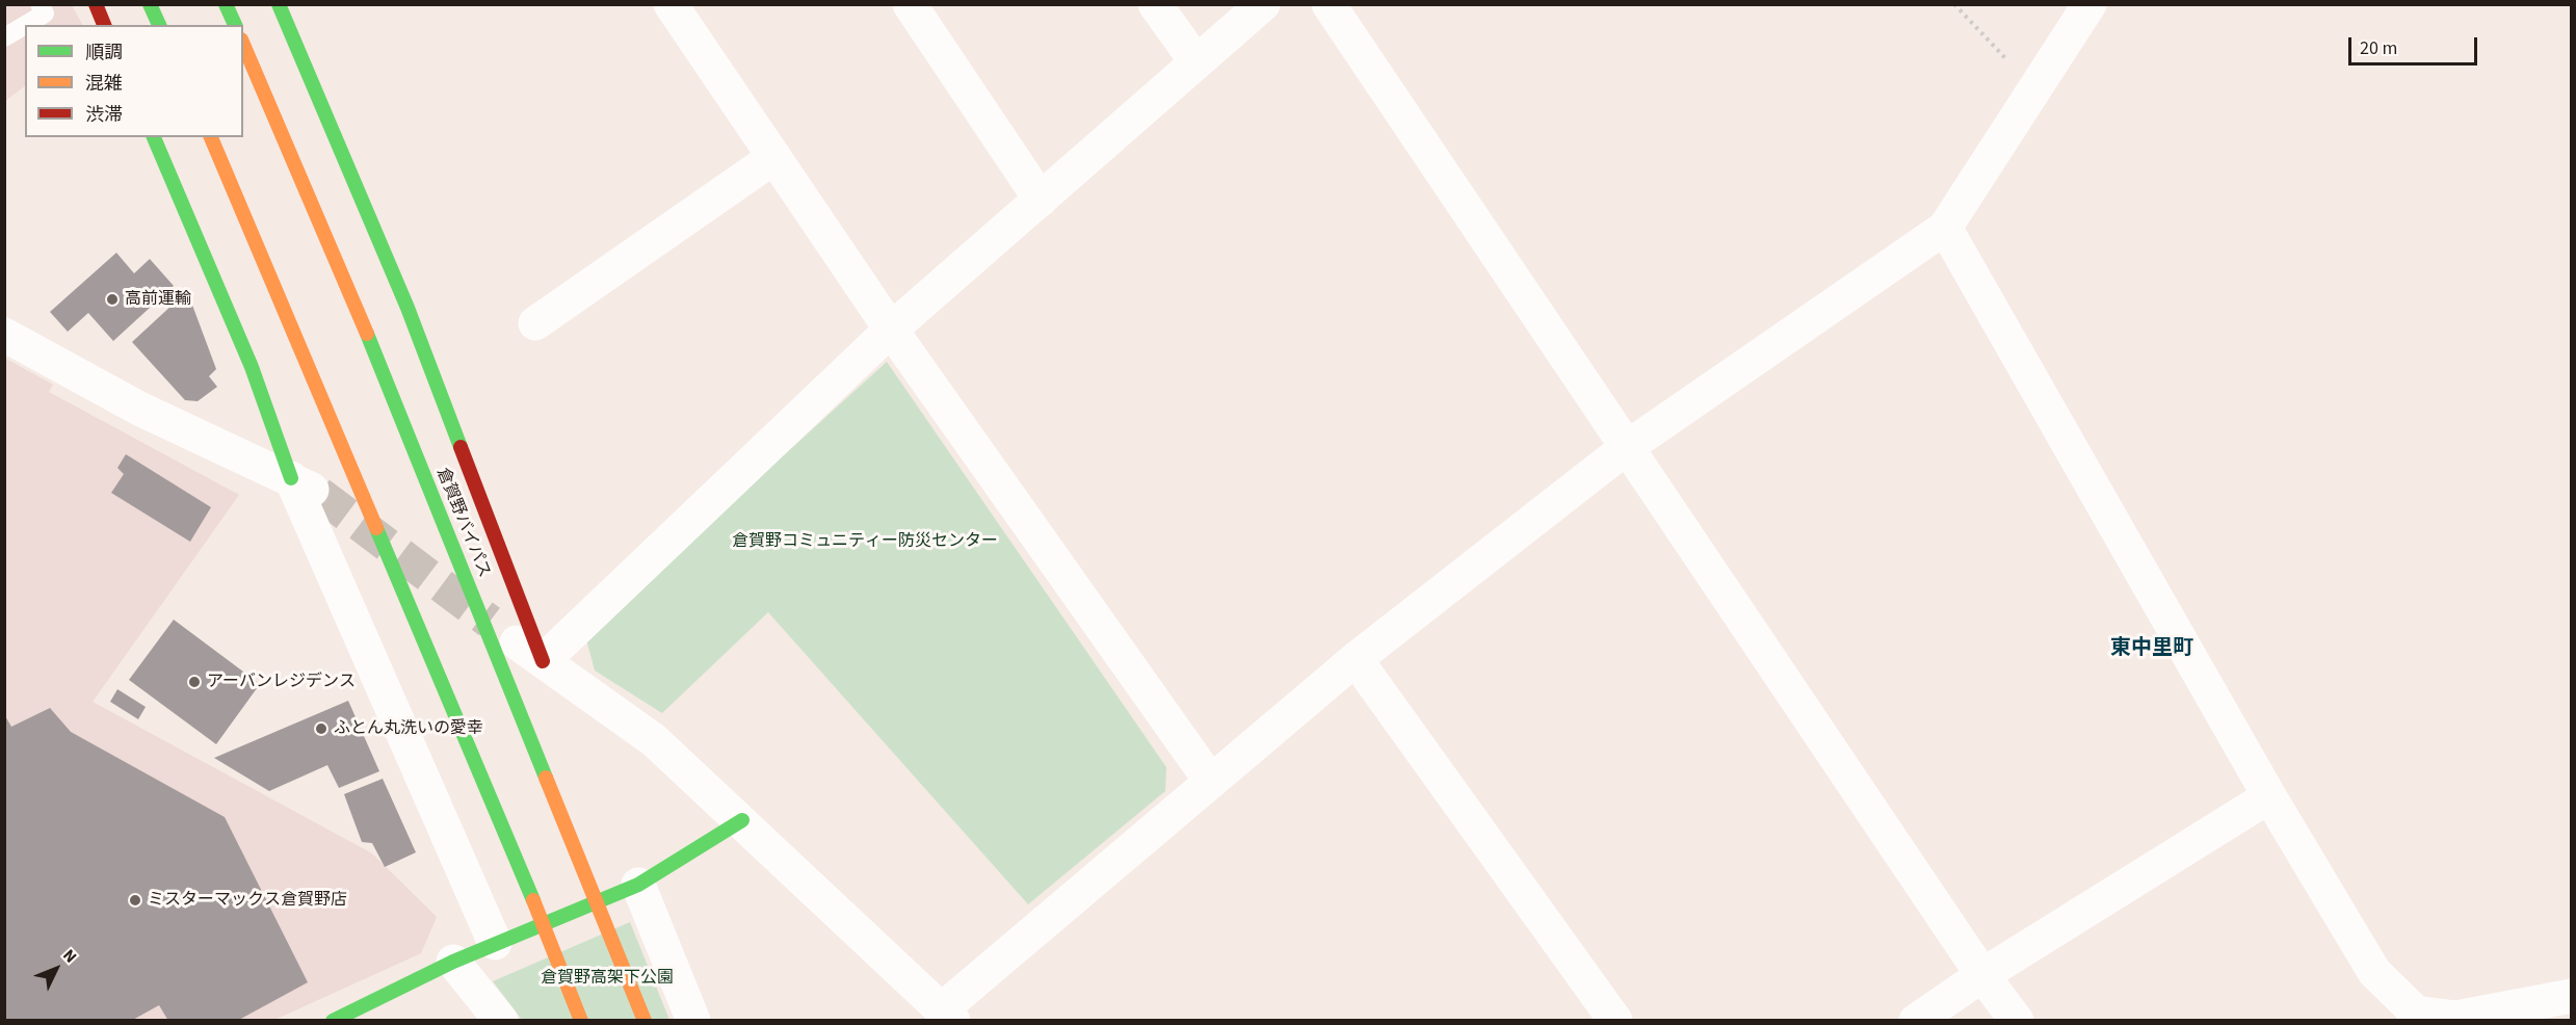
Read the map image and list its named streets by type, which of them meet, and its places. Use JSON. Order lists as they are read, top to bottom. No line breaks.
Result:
{"streets":{"main road":["倉賀野バイパス"]},"districts":["東中里町"],"parks":["倉賀野コミュニティー防災センター","倉賀野高架下公園"],"places":["高前運輸","アーバンレジデンス","ふとん丸洗いの愛幸","ミスターマックス倉賀野店"],"legend":["順調","混雑","渋滞"],"scale_bar":"20 m","north":"top right"}
